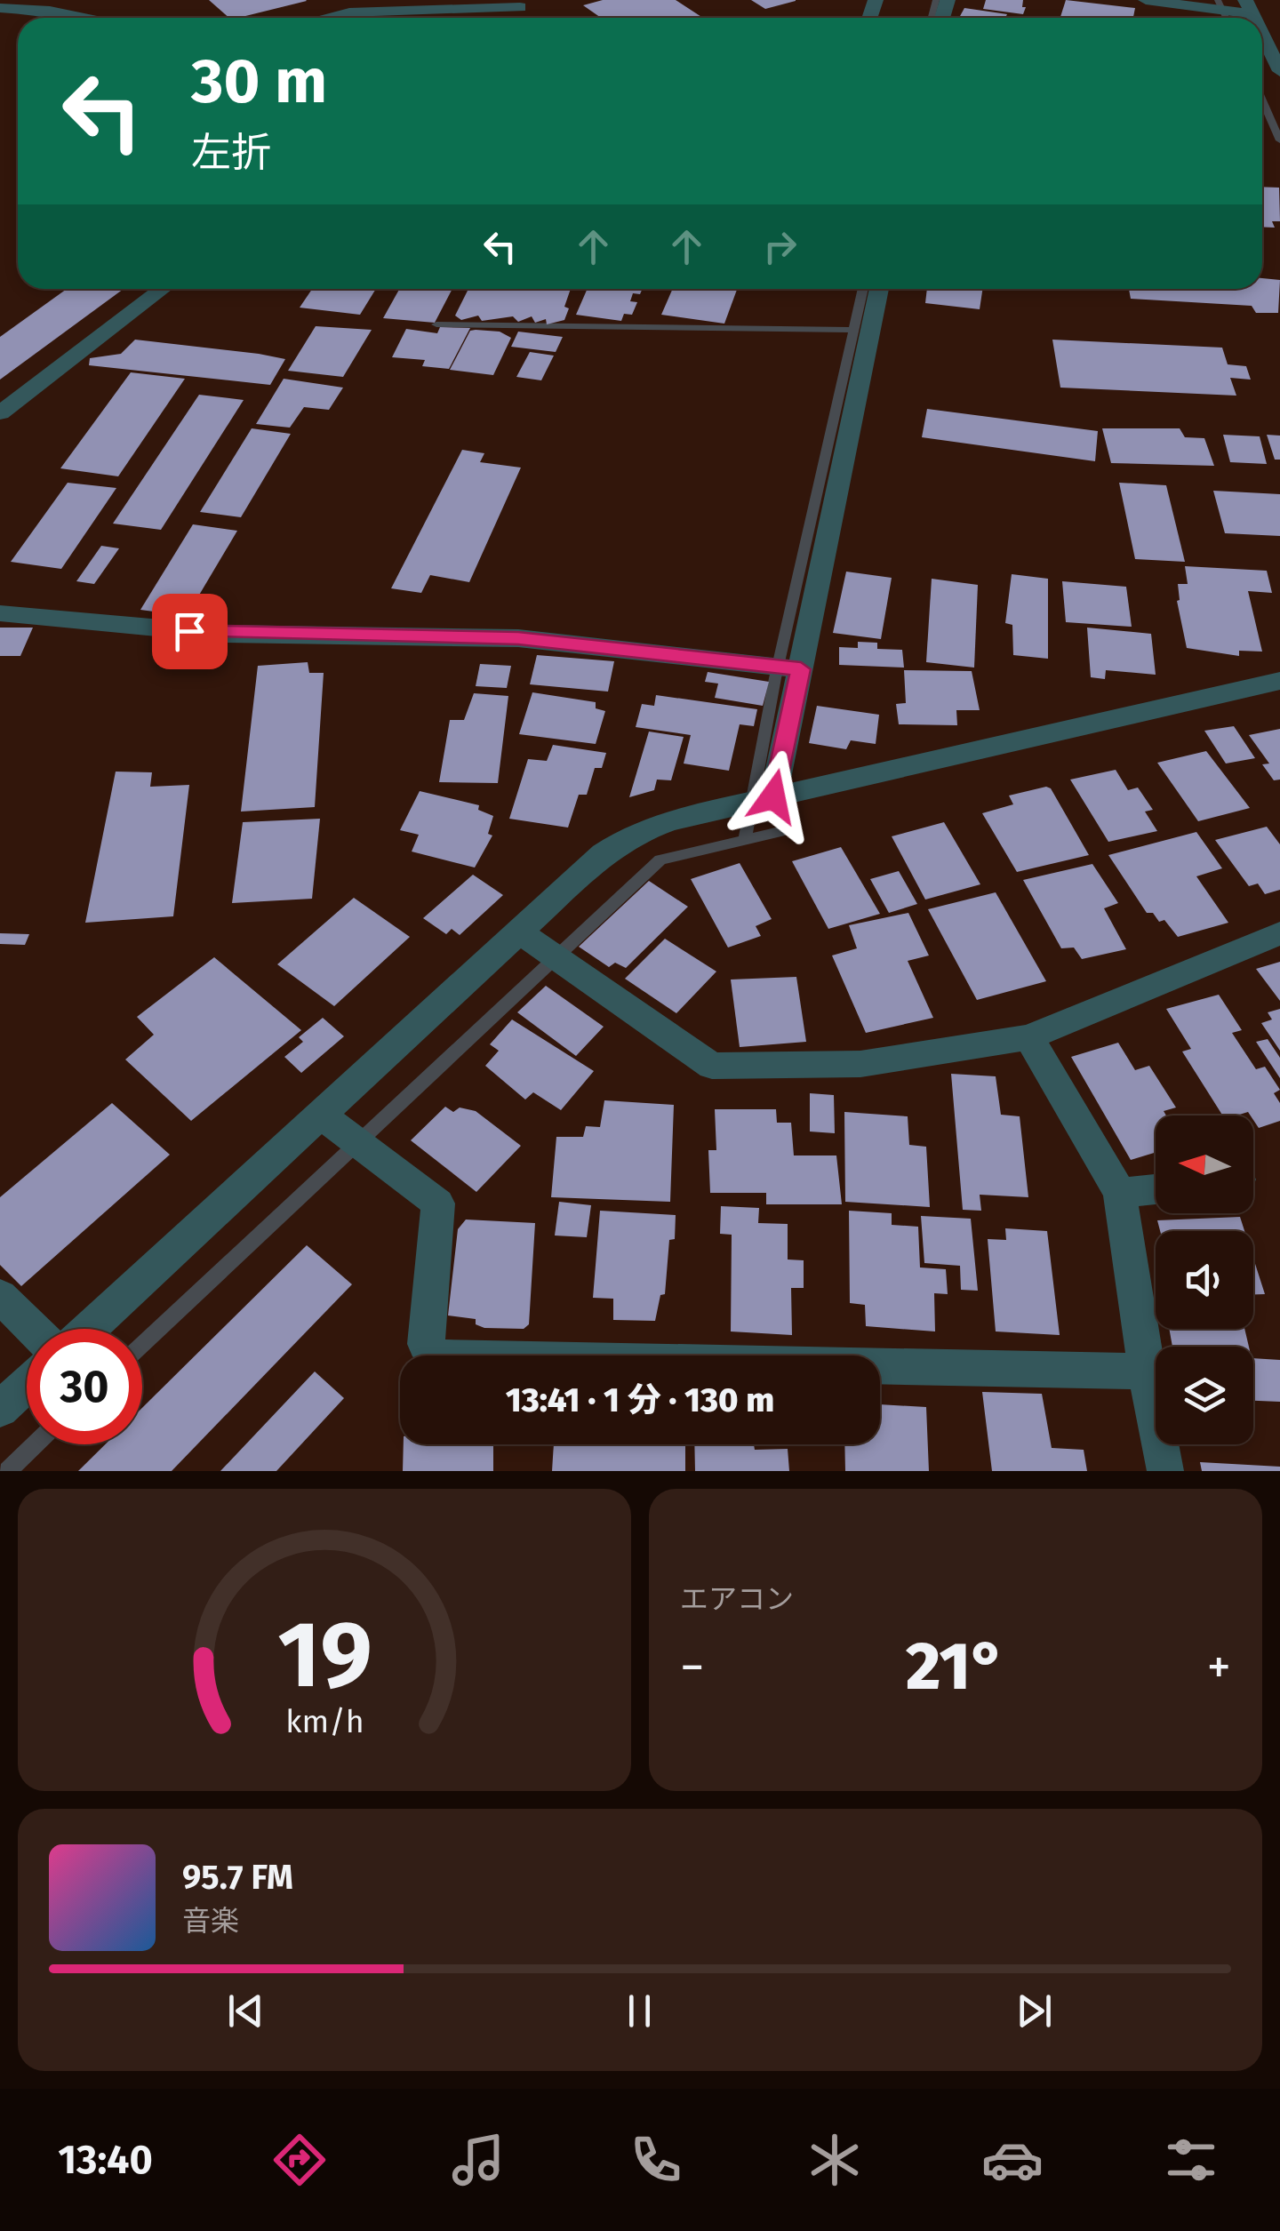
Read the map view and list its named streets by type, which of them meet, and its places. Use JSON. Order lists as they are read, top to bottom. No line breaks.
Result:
{"north":"left","page":{"turn":["30 m","左折"],"limit":"30","trip":"13:41 · 1 分 · 130 m","tile":"エアコン","heat":["−","21°","+"],"song":["95.7 FM","音楽"],"tabs":"13:40","gauge":["19","km/h"]}}
